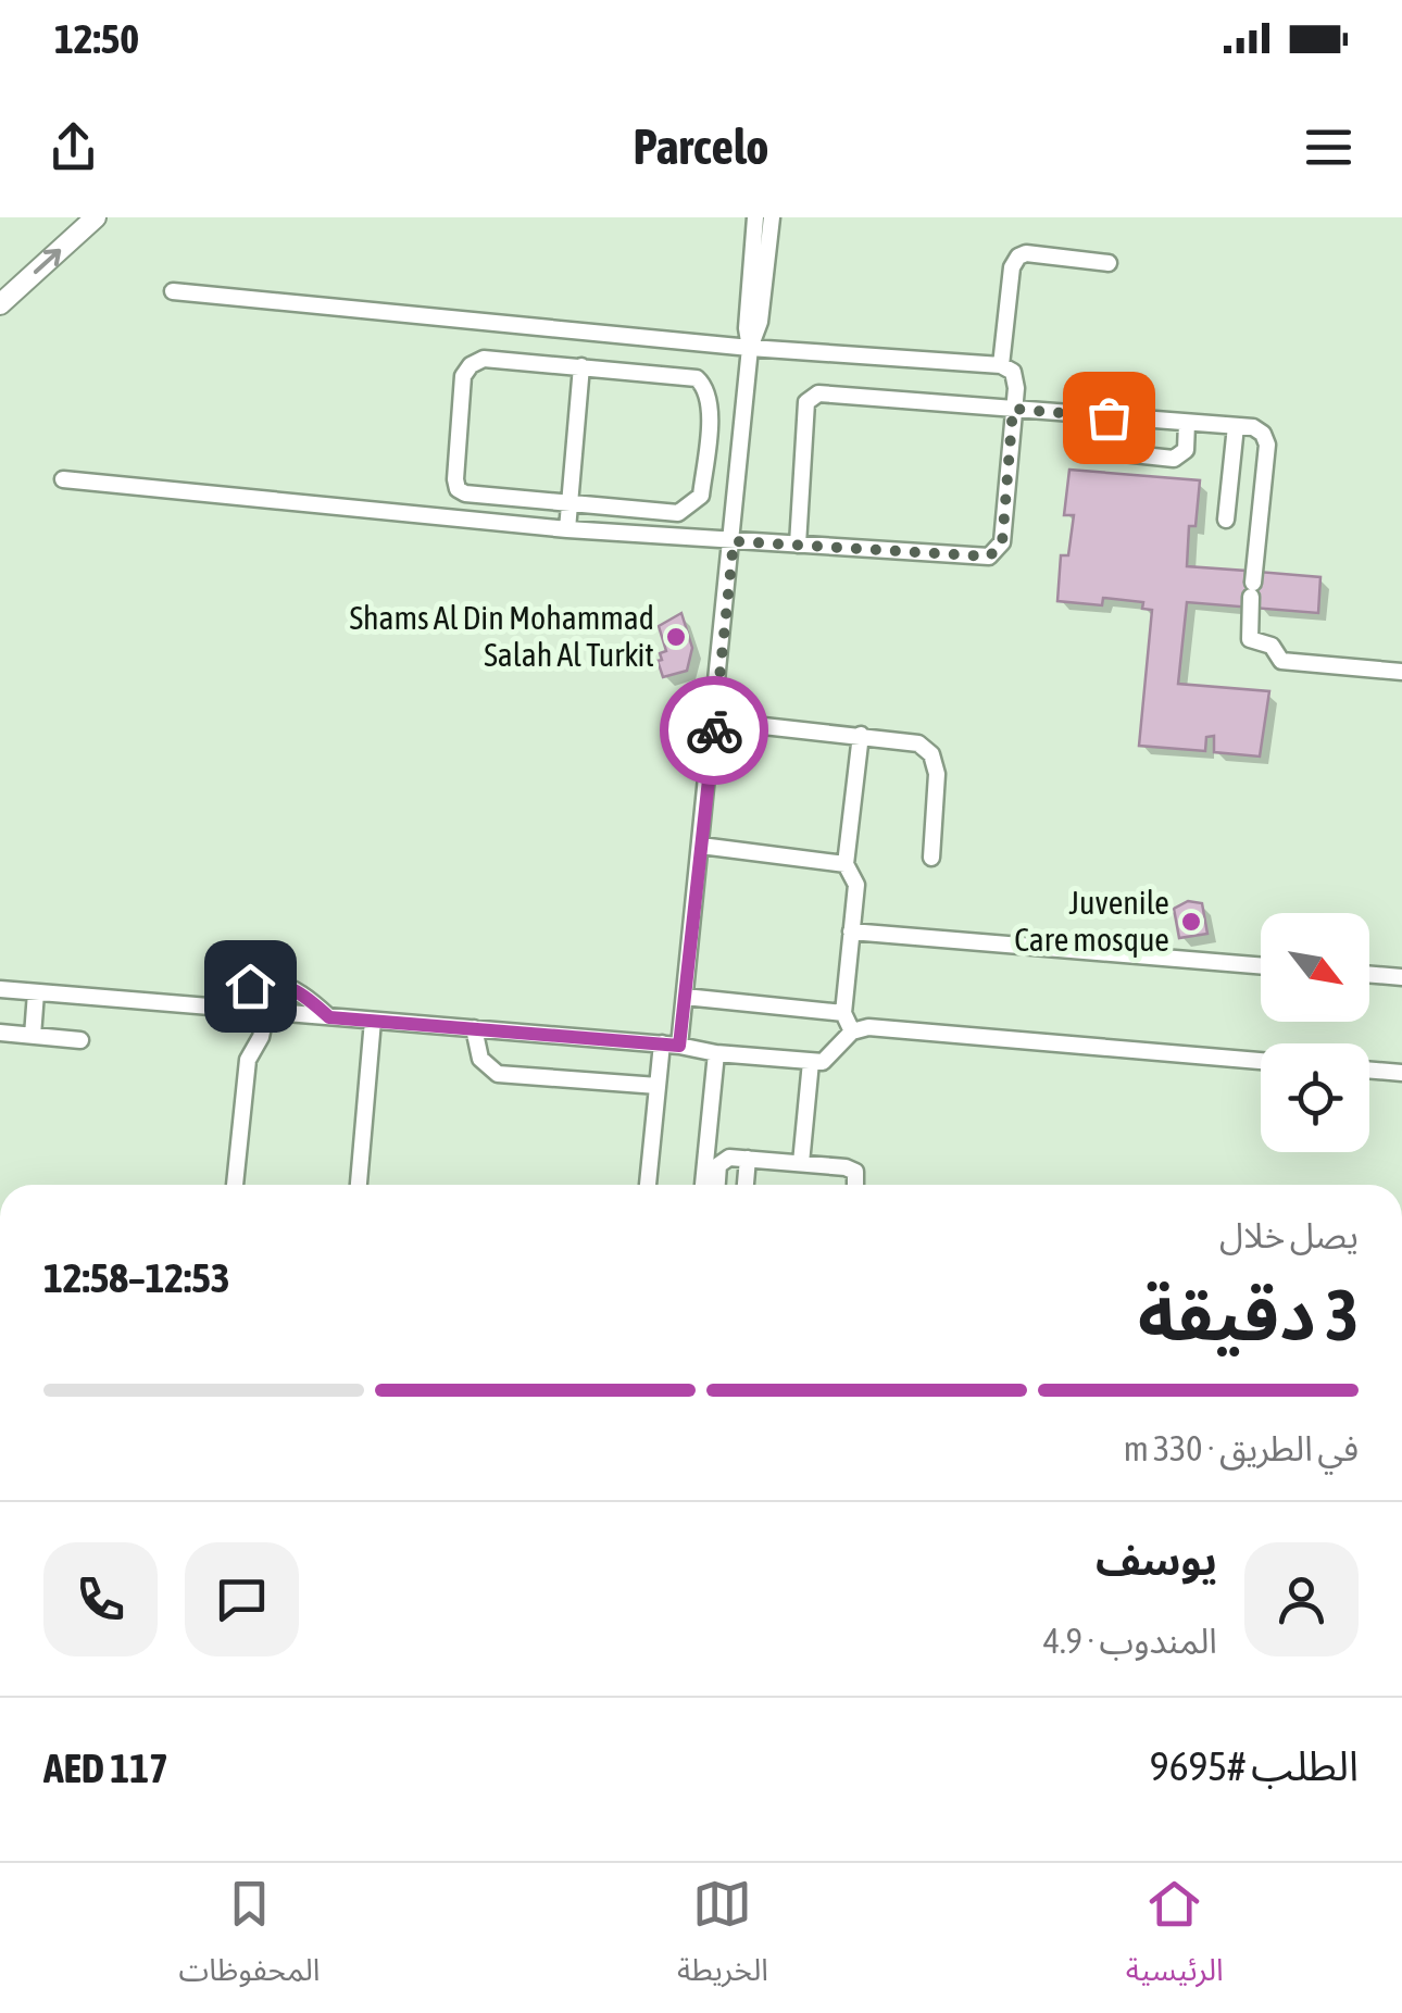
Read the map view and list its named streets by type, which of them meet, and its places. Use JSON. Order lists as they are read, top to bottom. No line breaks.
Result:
{"places":["Shams Al Din Mohammad Salah Al Turkit","Juvenile Care mosque"],"north":"bottom right","page":{"status":"12:50","header":"Parcelo","heading":["3 دقيقة","يصل خلال","12:53–12:58"],"panel":["يوسف","المندوب · 4.9","الطلب #9695","AED 117"],"bar":"في الطريق · 330 m","tabs":["الرئيسية","الخريطة","المحفوظات"]}}
